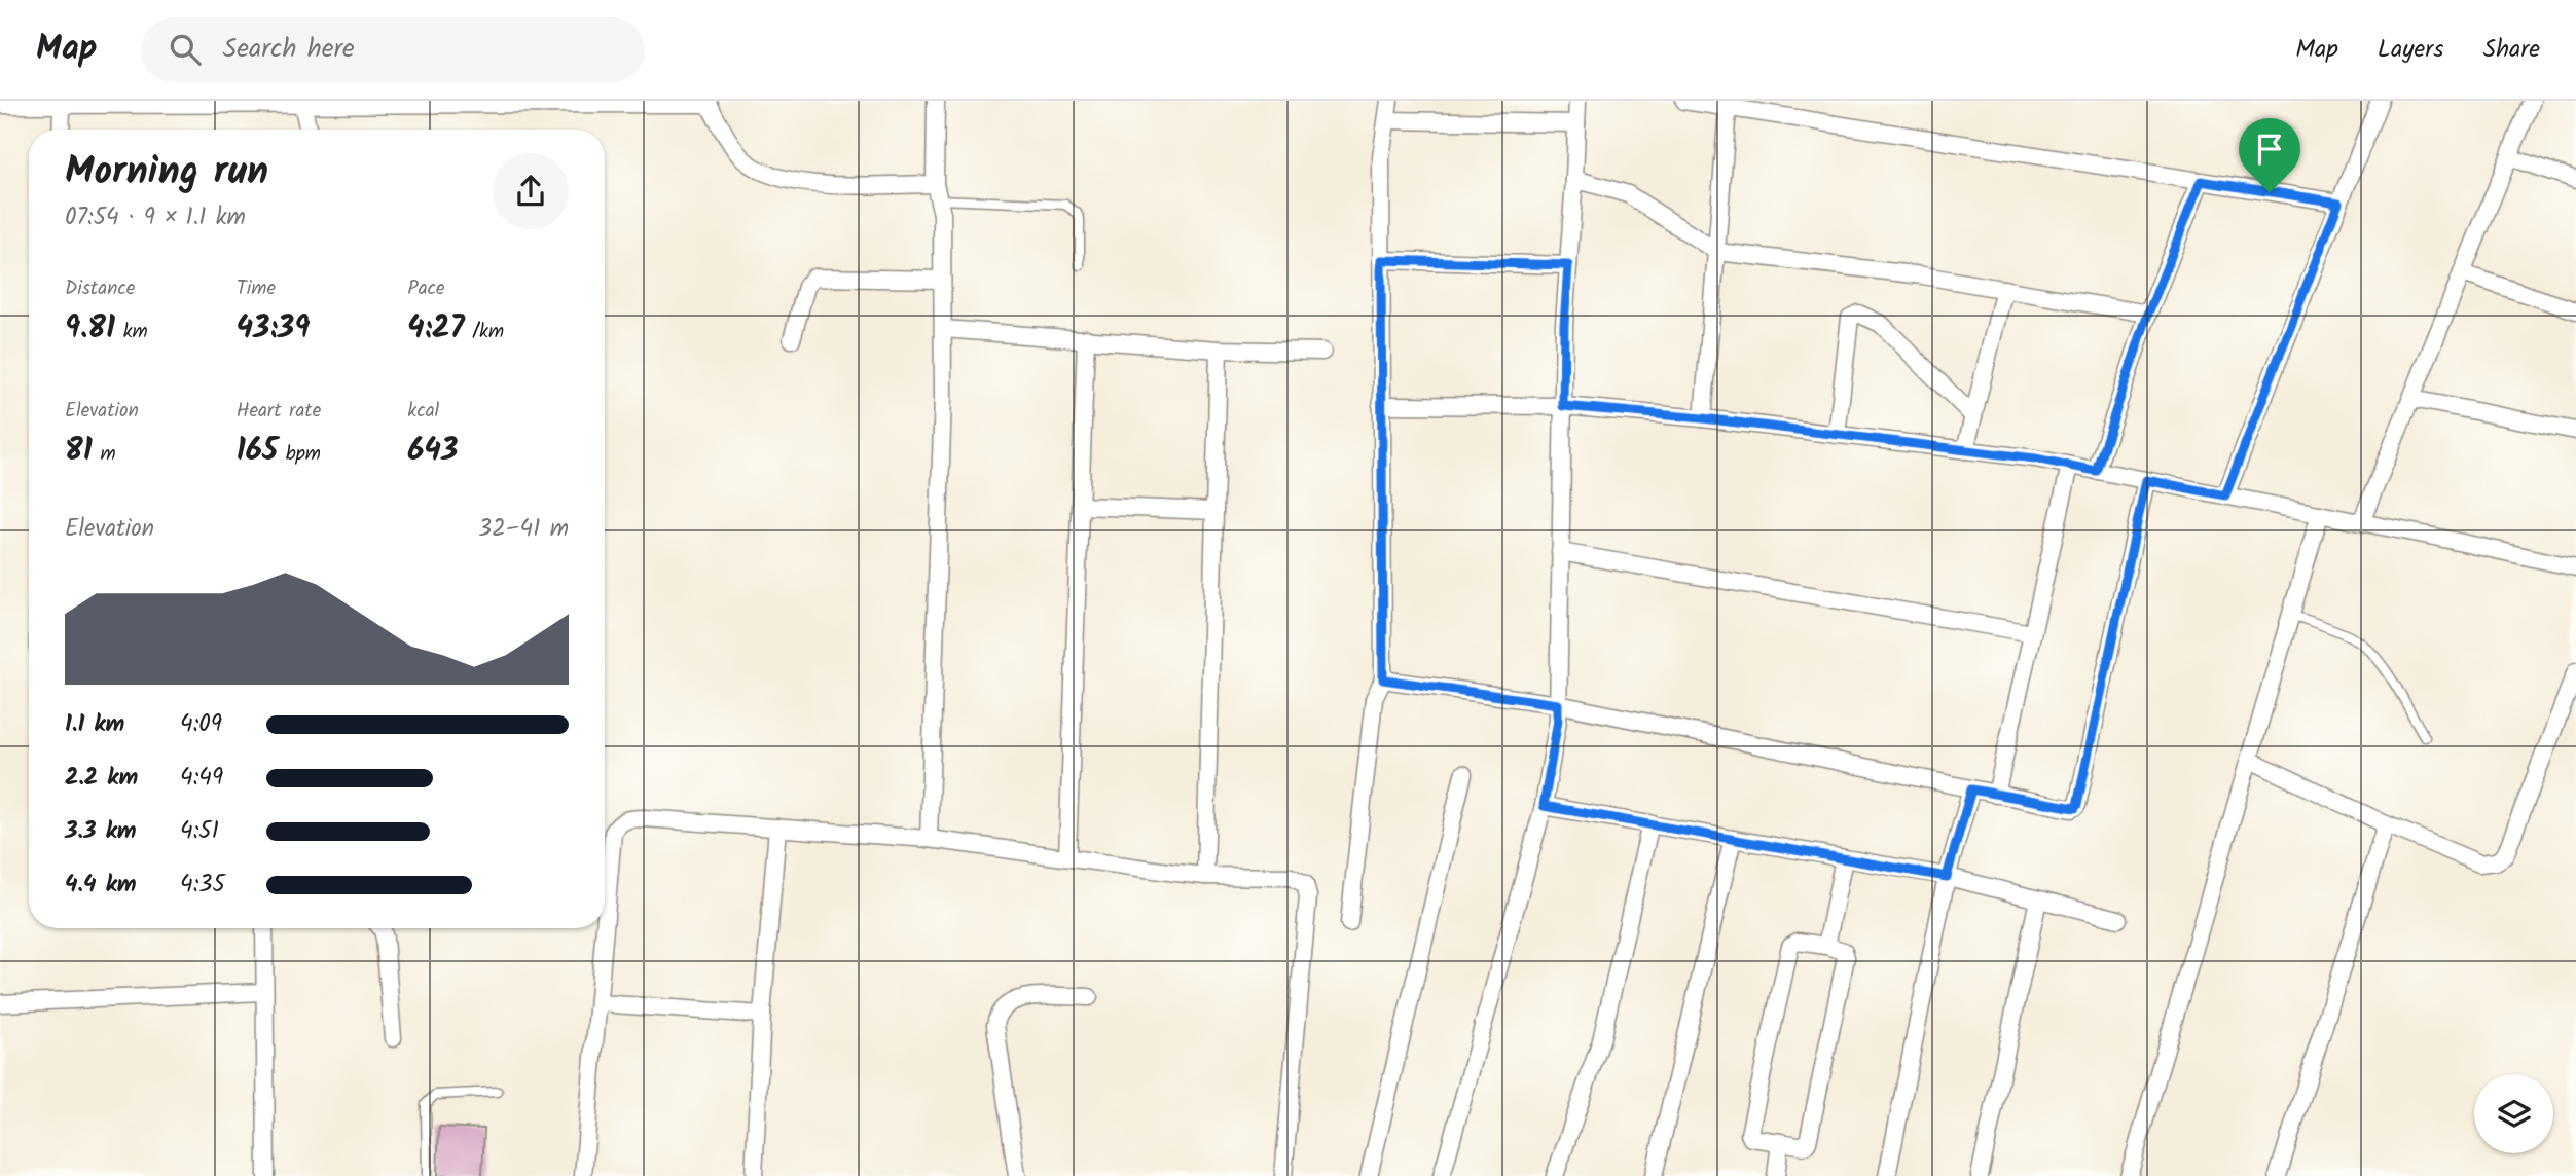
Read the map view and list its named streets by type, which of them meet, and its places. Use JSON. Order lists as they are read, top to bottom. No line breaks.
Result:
{"page":{"header":"Map","search":"Search here","nav":["Map","Layers","Share"],"heading":["Morning run","07:54 · 9 × 1.1 km"],"stats":[["Distance","9.81 km"],["Time","43:39"],["Pace","4:27 /km"],["Elevation","81 m"],["Heart rate","165 bpm"],["kcal","643"]],"chart":["Elevation","32–41 m"],"list":[{"name":"1.1 km","note":"4:09"},{"name":"2.2 km","note":"4:49"},{"name":"3.3 km","note":"4:51"},{"name":"4.4 km","note":"4:35"}]}}
